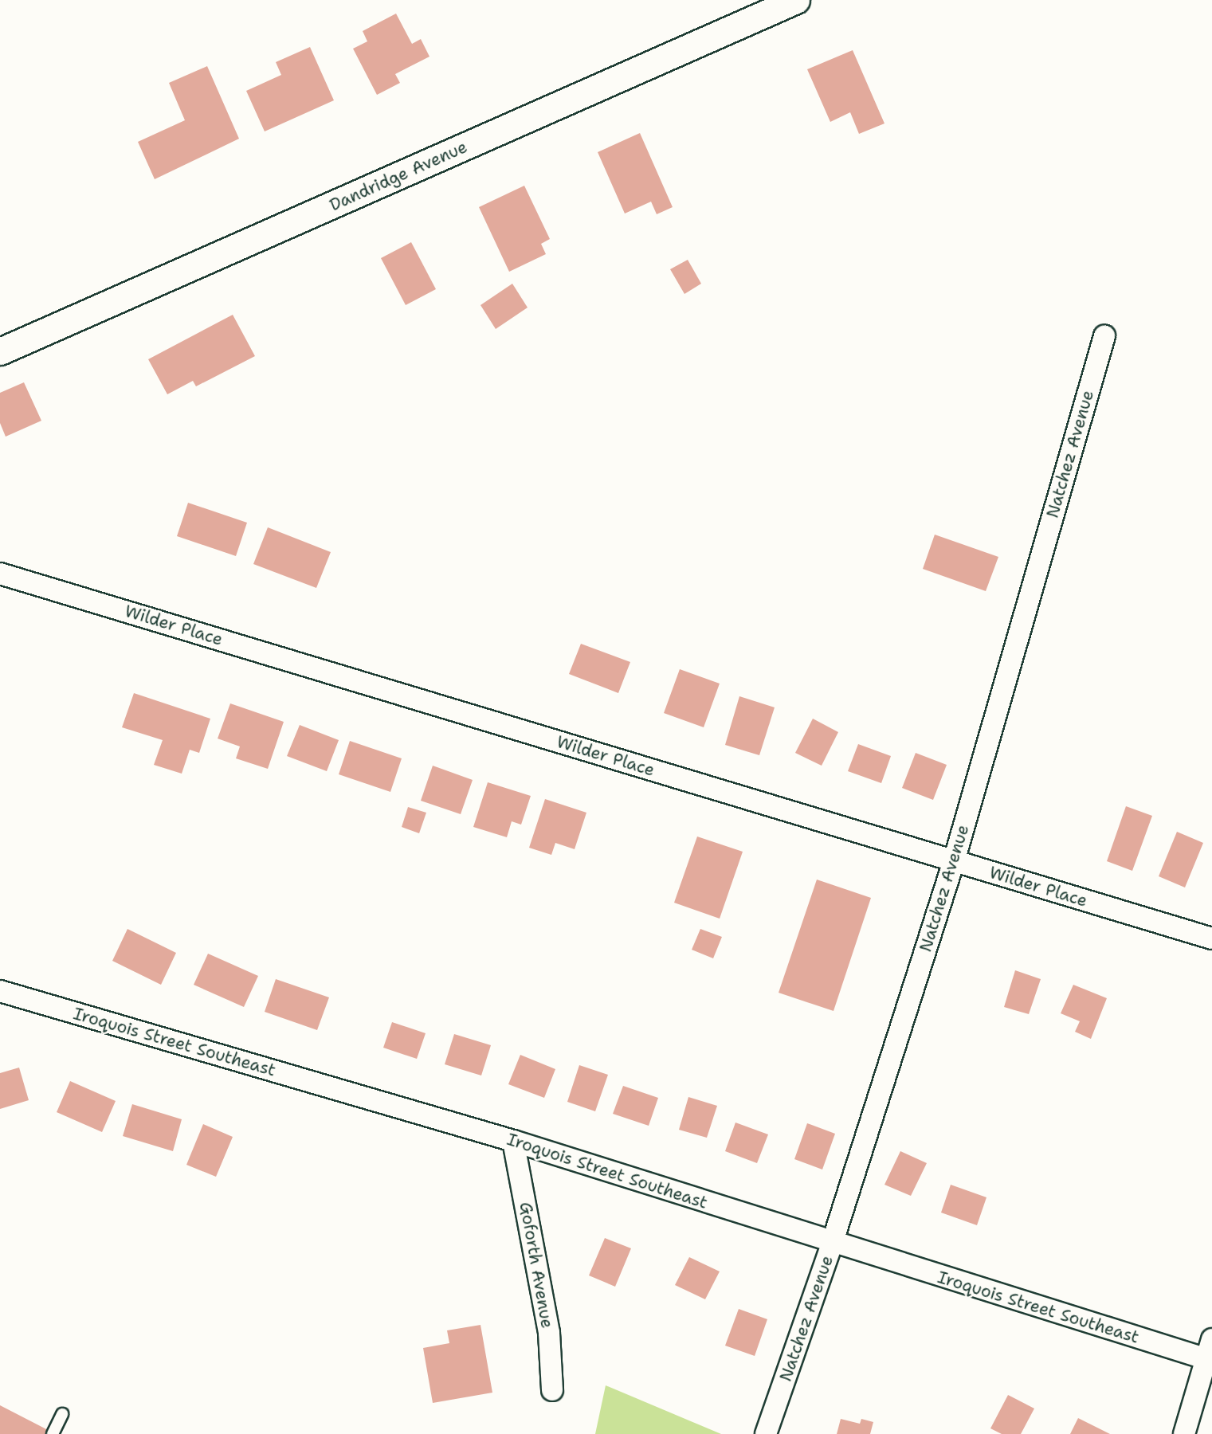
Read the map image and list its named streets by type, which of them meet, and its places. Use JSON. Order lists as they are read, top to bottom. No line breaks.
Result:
{"streets":{"street":["Dandridge Avenue","Natchez Avenue","Wilder Place","Iroquois Street Southeast","Goforth Avenue"]},"crossings":[["Natchez Avenue","Wilder Place"],["Natchez Avenue","Iroquois Street Southeast"],["Iroquois Street Southeast","Goforth Avenue"]]}
